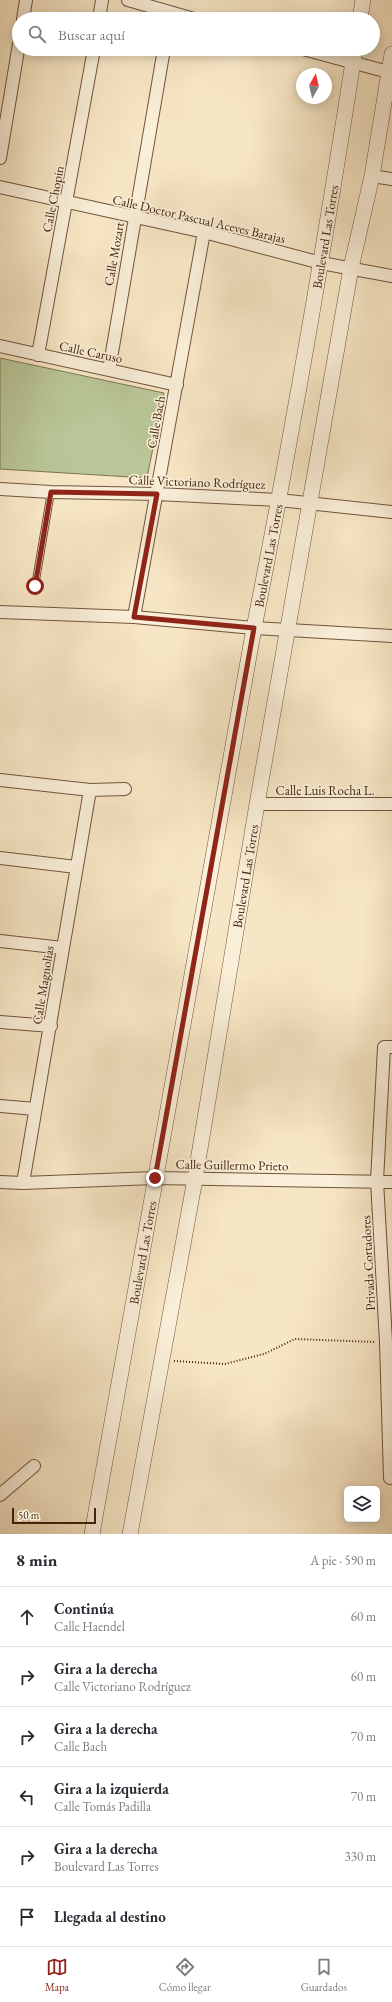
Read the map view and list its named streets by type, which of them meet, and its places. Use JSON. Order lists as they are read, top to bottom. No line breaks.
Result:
{"streets":{"street":["Calle Chopin","Calle Doctor Pascual Aceves Barajas","Boulevard Las Torres","Calle Mozart","Calle Caruso","Calle Bach","Calle Victoriano Rodríguez","Calle Luis Rocha L.","Calle Magnolias","Calle Guillermo Prieto","Privada Cortadores"]},"crossings":[["Calle Chopin","Calle Doctor Pascual Aceves Barajas"],["Calle Chopin","Calle Caruso"],["Calle Doctor Pascual Aceves Barajas","Boulevard Las Torres"],["Calle Doctor Pascual Aceves Barajas","Calle Mozart"],["Calle Doctor Pascual Aceves Barajas","Calle Bach"],["Boulevard Las Torres","Calle Victoriano Rodríguez"],["Boulevard Las Torres","Calle Luis Rocha L."],["Boulevard Las Torres","Calle Guillermo Prieto"],["Calle Mozart","Calle Caruso"],["Calle Caruso","Calle Bach"],["Calle Bach","Calle Victoriano Rodríguez"],["Calle Magnolias","Calle Guillermo Prieto"],["Calle Guillermo Prieto","Privada Cortadores"]],"scale_bar":"50 m","north":"top","page":{"search":"Buscar aquí","scale":"50 m","heading":["8 min","A pie · 590 m"],"list":[["Continúa","Calle Haendel","60 m"],["Gira a la derecha","Calle Victoriano Rodríguez","60 m"],["Gira a la derecha","Calle Bach","70 m"],["Gira a la izquierda","Calle Tomás Padilla","70 m"],["Gira a la derecha","Boulevard Las Torres","330 m"],"Llegada al destino"],"nav":["Mapa","Cómo llegar","Guardados"]}}
